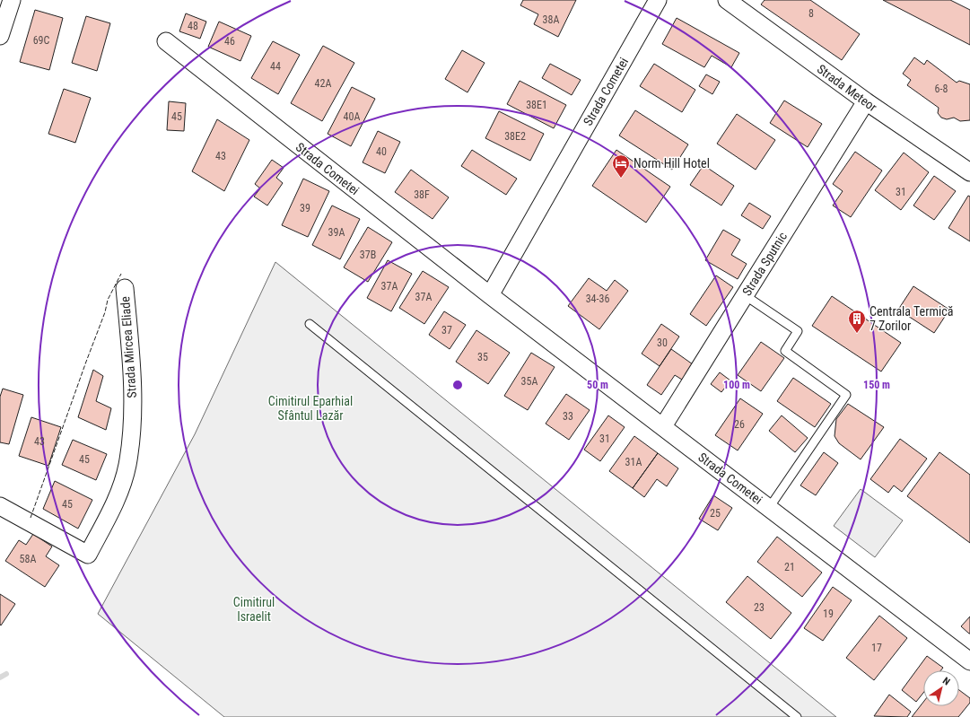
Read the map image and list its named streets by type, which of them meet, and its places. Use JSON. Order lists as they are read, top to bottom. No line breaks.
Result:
{"streets":{"street":["Strada Meteor","Strada Cometei","Strada Sputnic","Strada Mircea Eliade"]},"crossings":[["Strada Meteor","Strada Sputnic"],["Strada Cometei","Strada Sputnic"]],"parks":["Cimitirul Eparhial Sfântul Lazăr","Cimitirul Israelit"],"places":{"hotel":["Norm Hill Hotel"],"building":["Centrala Termică 7 Zorilor"]},"house_numbers":["8","38A","48","69C","46","44","42A","6-8","38E1","45","40A","38E2","40","43","31","38F","39","39A","37B","37A","37A","34-36","37","30","35","35A","33","26","31","43","45","31A","45","25","58A","21","23","19","17"],"north":"top right","rings":["50 m","100 m","150 m"]}
